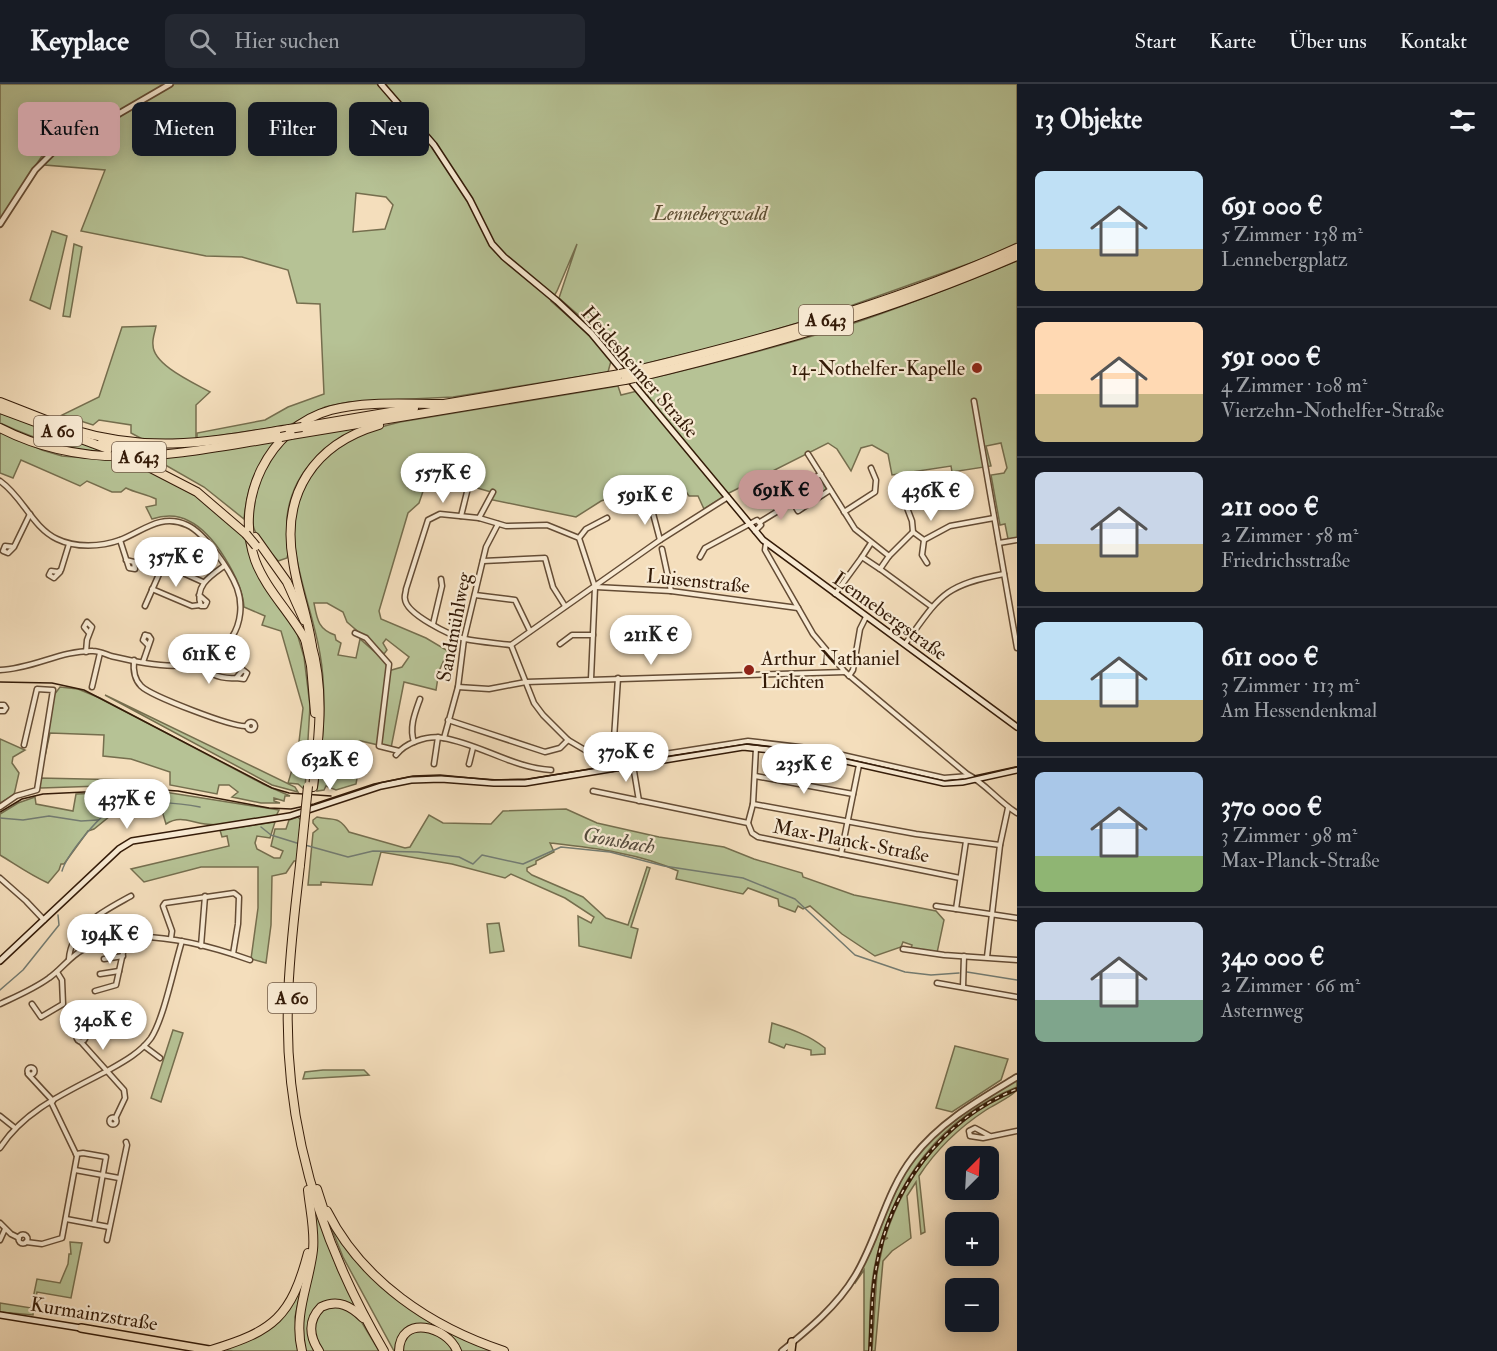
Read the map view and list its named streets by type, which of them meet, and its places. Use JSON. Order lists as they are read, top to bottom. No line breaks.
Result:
{"streets":{"highway":["A 643","A 60","Kurmainzstraße"],"main road":["Heidesheimer Straße","Lennebergstraße"],"street":["Luisenstraße","Sandmühlweg","Max-Planck-Straße"]},"crossings":[["A 643","A 60"],["Heidesheimer Straße","Lennebergstraße"]],"water":["Gonsbach"],"parks":["Lennebergwald"],"places":["14-Nothelfer-Kapelle","Arthur Nathaniel Lichten"],"north":"top right","page":{"header":"Keyplace","search":"Hier suchen","nav":["Start","Karte","Über uns","Kontakt"],"heading":"13 Objekte","chip":["Kaufen","Mieten","Filter","Neu"],"list":[{"name":"691 000 €","note":"5 Zimmer · 138 m² · Lennebergplatz"},{"name":"591 000 €","note":"4 Zimmer · 108 m² · Vierzehn-Nothelfer-Straße"},{"name":"211 000 €","note":"2 Zimmer · 58 m² · Friedrichsstraße"},{"name":"611 000 €","note":"3 Zimmer · 113 m² · Am Hessendenkmal"},{"name":"370 000 €","note":"3 Zimmer · 98 m² · Max-Planck-Straße"},{"name":"340 000 €","note":"2 Zimmer · 66 m² · Asternweg"}],"price":["557K €","691K €","436K €","591K €","357K €","211K €","611K €","370K €","632K €","235K €","437K €","194K €","340K €"],"map_buttons":["+","−"]}}
